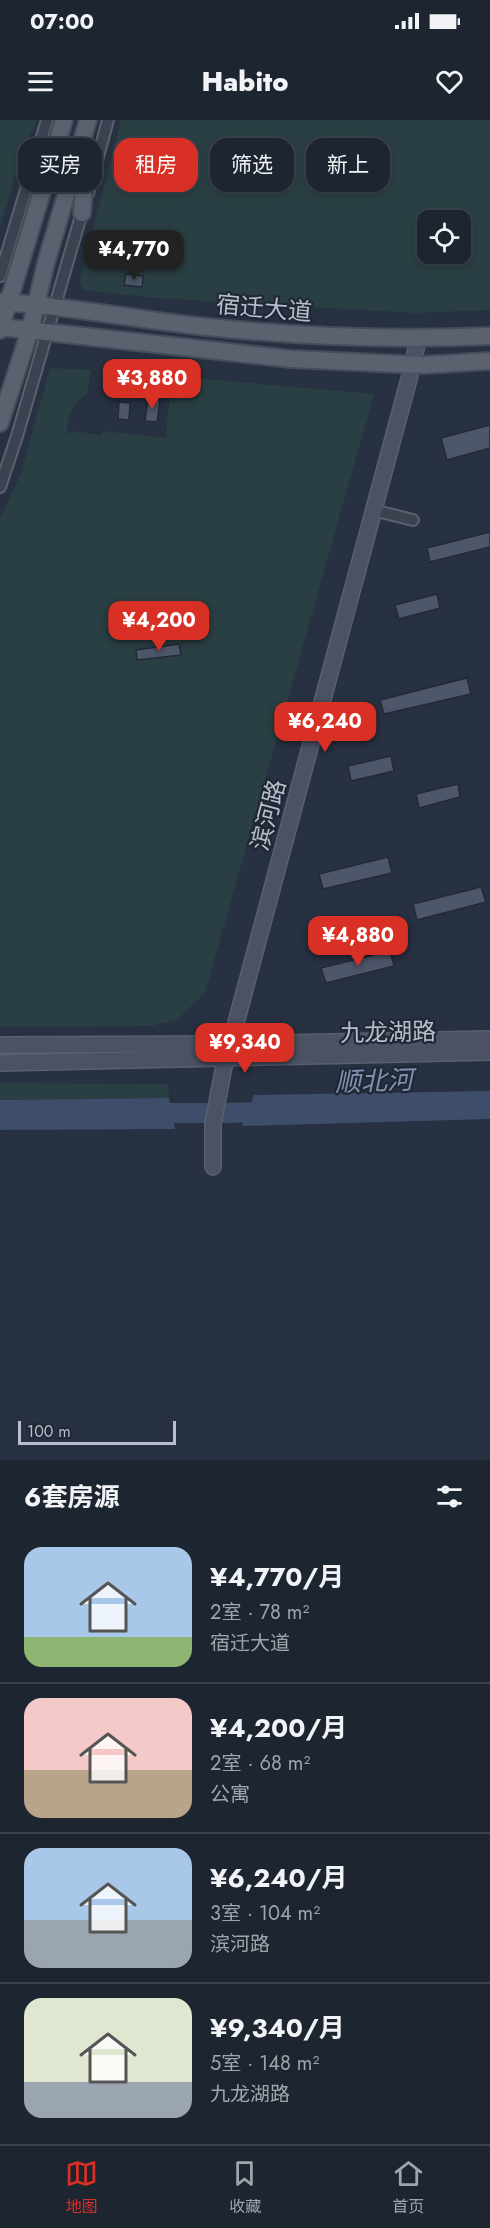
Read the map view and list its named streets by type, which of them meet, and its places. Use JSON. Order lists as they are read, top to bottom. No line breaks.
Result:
{"streets":{"main road":["宿迁大道"],"street":["滨河路","九龙湖路"]},"crossings":[["宿迁大道","滨河路"],["滨河路","九龙湖路"]],"water":["顺北河"],"scale_bar":"100 m","page":{"status":"07:00","header":"Habito","chip":["买房","租房","筛选","新上"],"price":["¥4,770","¥3,880","¥4,200","¥6,240","¥4,880","¥9,340"],"scale":"100 m","heading":"6套房源","list":[{"name":"¥4,770/月","note":"2室 · 78 m² · 宿迁大道"},{"name":"¥4,200/月","note":"2室 · 68 m² · 公寓"},{"name":"¥6,240/月","note":"3室 · 104 m² · 滨河路"},{"name":"¥9,340/月","note":"5室 · 148 m² · 九龙湖路"}],"tabs":["地图","收藏","首页"]}}
